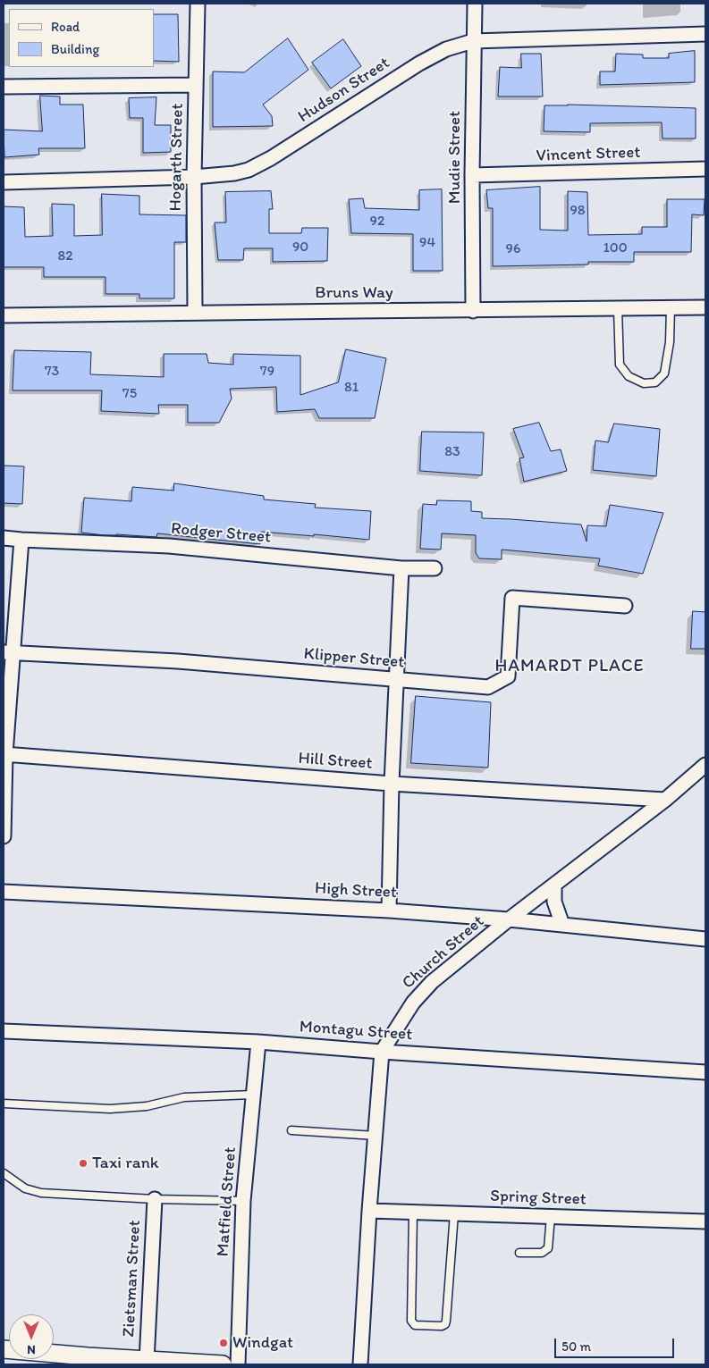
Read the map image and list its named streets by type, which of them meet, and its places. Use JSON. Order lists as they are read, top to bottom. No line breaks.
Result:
{"streets":{"street":["Hudson Street","Vincent Street","Hogarth Street","Mudie Street","Bruns Way","Rodger Street","Klipper Street","Hill Street","High Street","Church Street","Montagu Street","Spring Street","Matfield Street","Zietsman Street"]},"crossings":[["Hudson Street","Hogarth Street"],["Hudson Street","Mudie Street"],["Vincent Street","Mudie Street"],["Hogarth Street","Bruns Way"],["Mudie Street","Bruns Way"],["Hill Street","Church Street"],["High Street","Church Street"],["Church Street","Montagu Street"],["Church Street","Spring Street"],["Montagu Street","Matfield Street"],["Matfield Street","Zietsman Street"]],"districts":["HAMARDT PLACE"],"places":["Taxi rank","Windgat"],"house_numbers":["98","92","94","90","100","96","82","73","79","81","75","83"],"legend":["Road","Building"],"scale_bar":"50 m","north":"bottom"}
